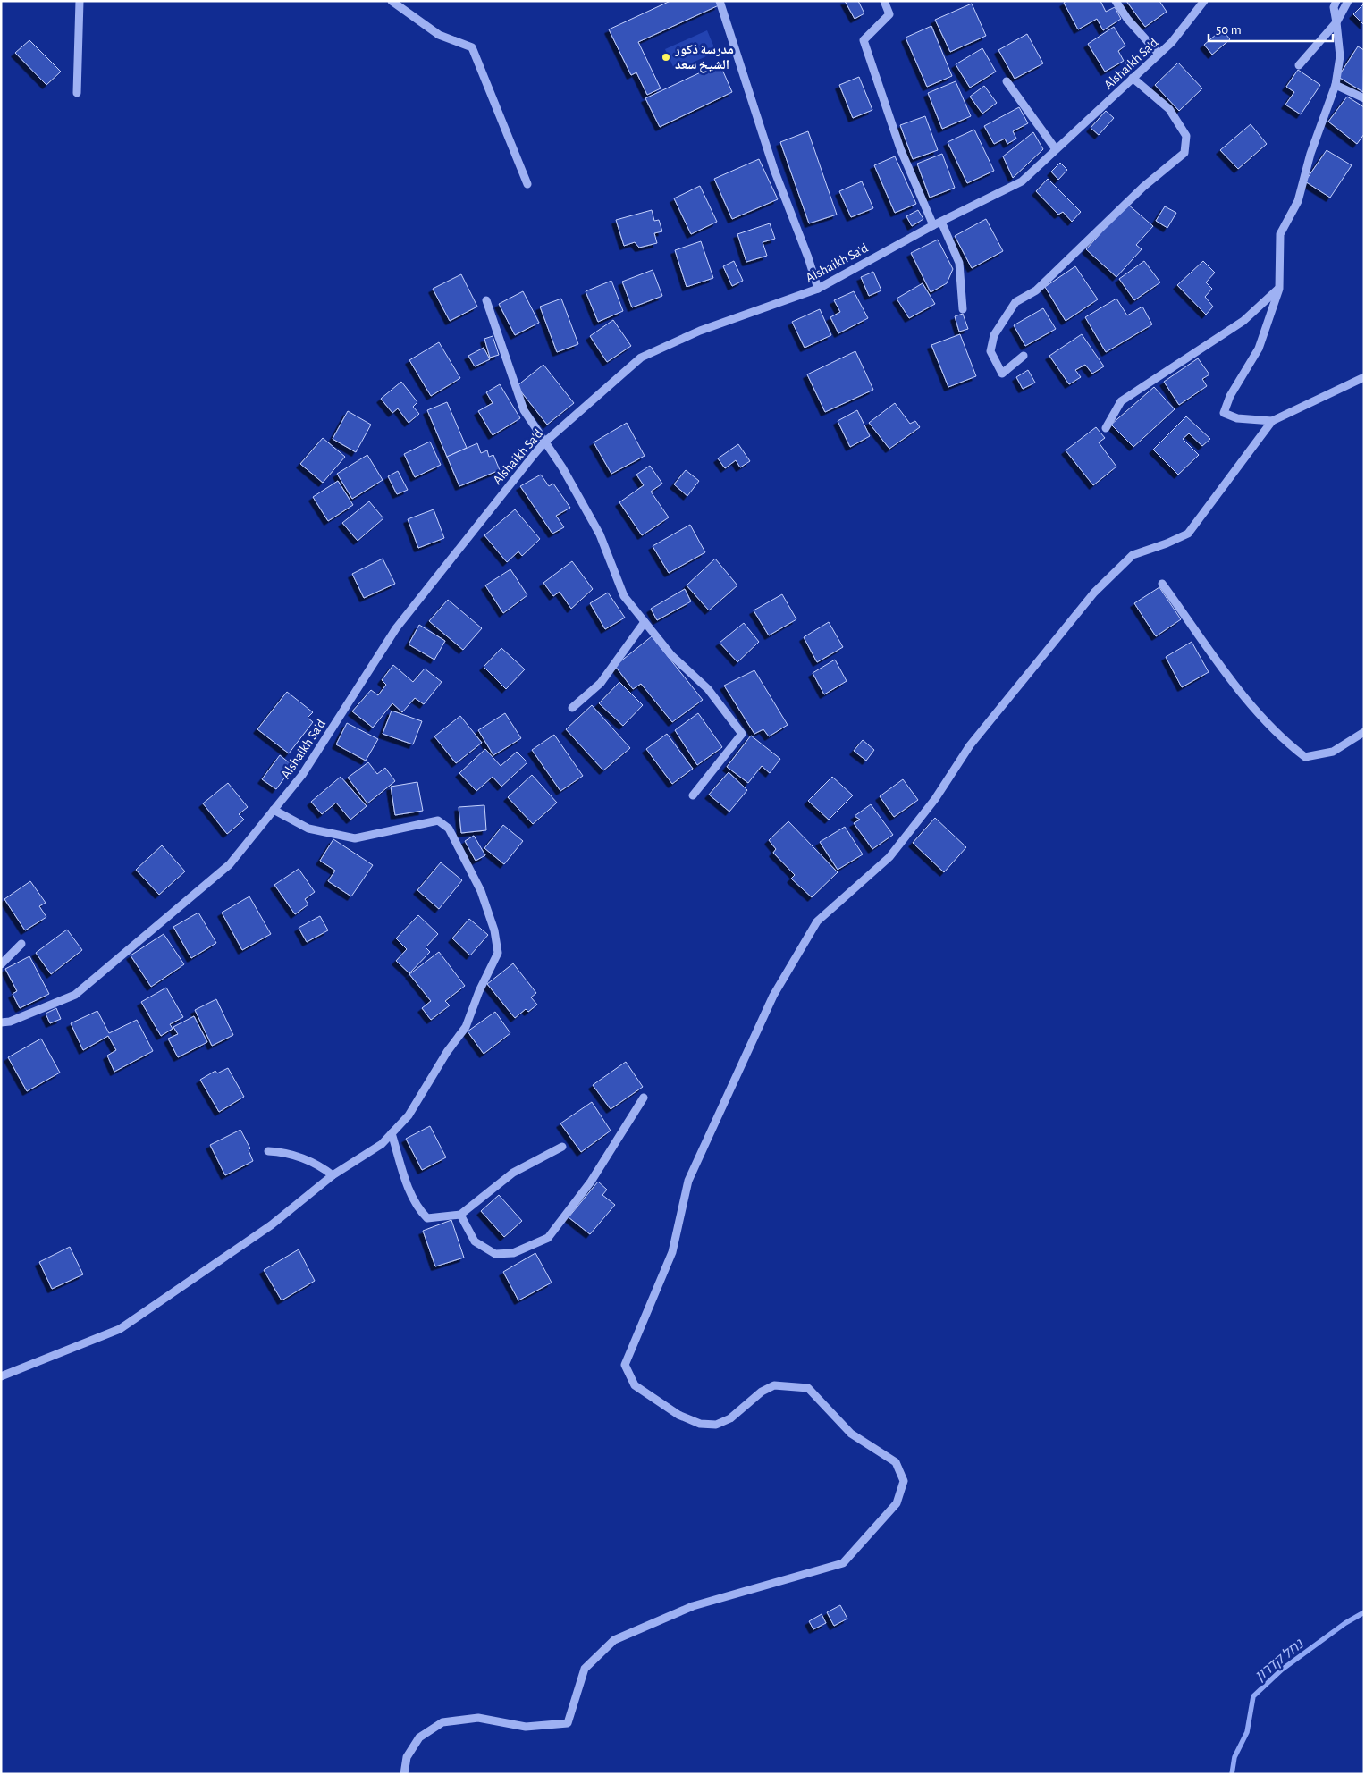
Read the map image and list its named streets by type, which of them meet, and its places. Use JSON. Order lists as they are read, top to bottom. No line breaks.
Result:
{"streets":{"street":["Alshaikh Sa'd"]},"water":["נחל קדרון"],"places":["مدرسة ذكور الشيخ سعد"],"scale_bar":"50 m"}
